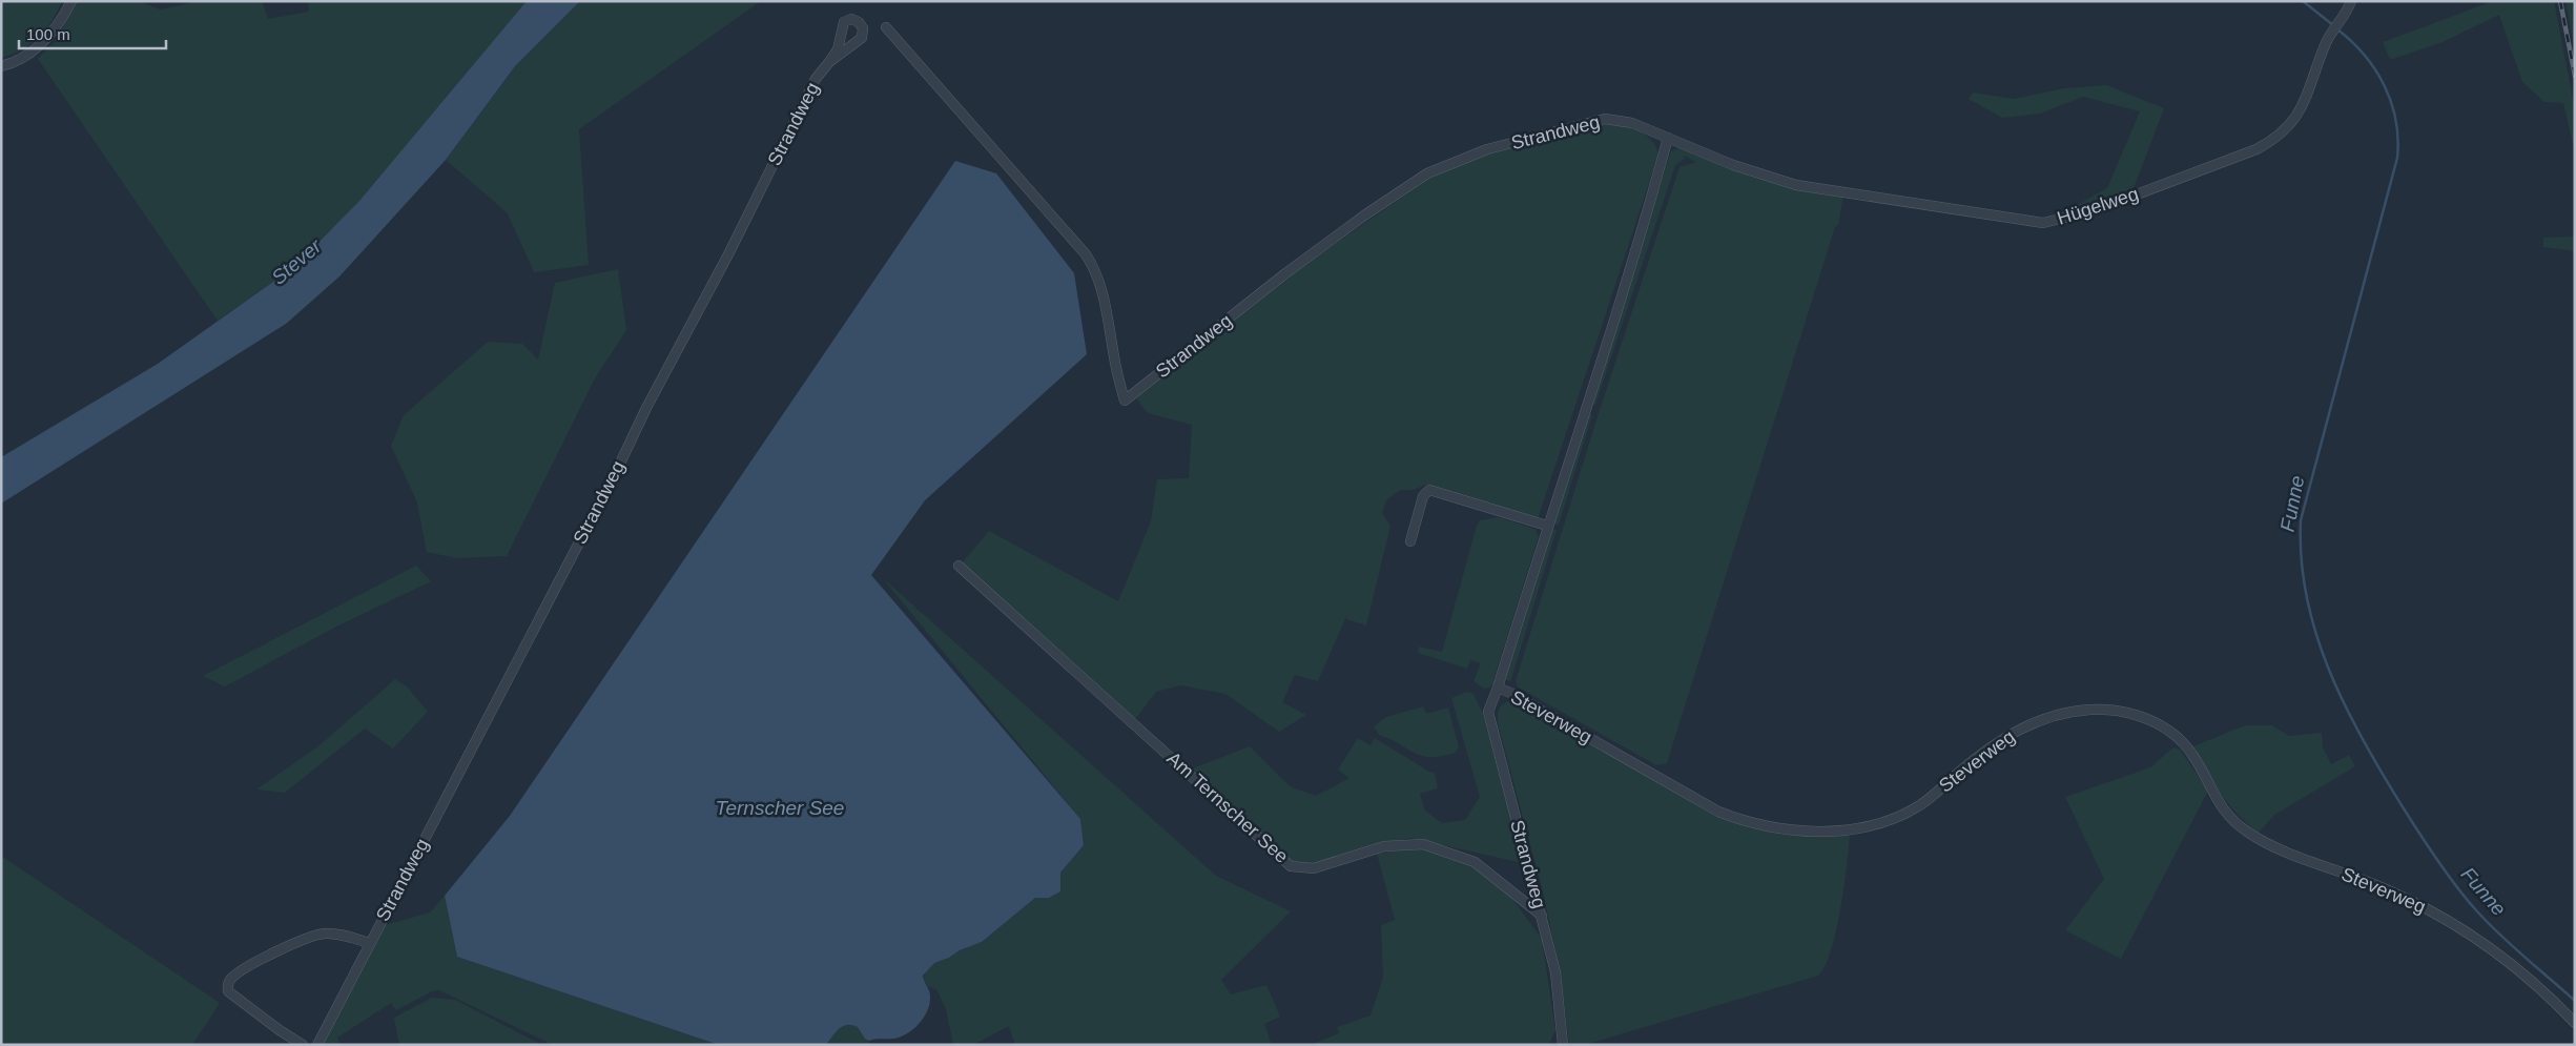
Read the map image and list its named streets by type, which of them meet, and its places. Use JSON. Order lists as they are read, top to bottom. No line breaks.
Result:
{"streets":{"street":["Strandweg","Hügelweg","Steverweg","Am Ternscher See"]},"crossings":[["Strandweg","Hügelweg"],["Strandweg","Steverweg"],["Strandweg","Am Ternscher See"]],"water":["Stever","Funne","Ternscher See"],"scale_bar":"100 m"}
